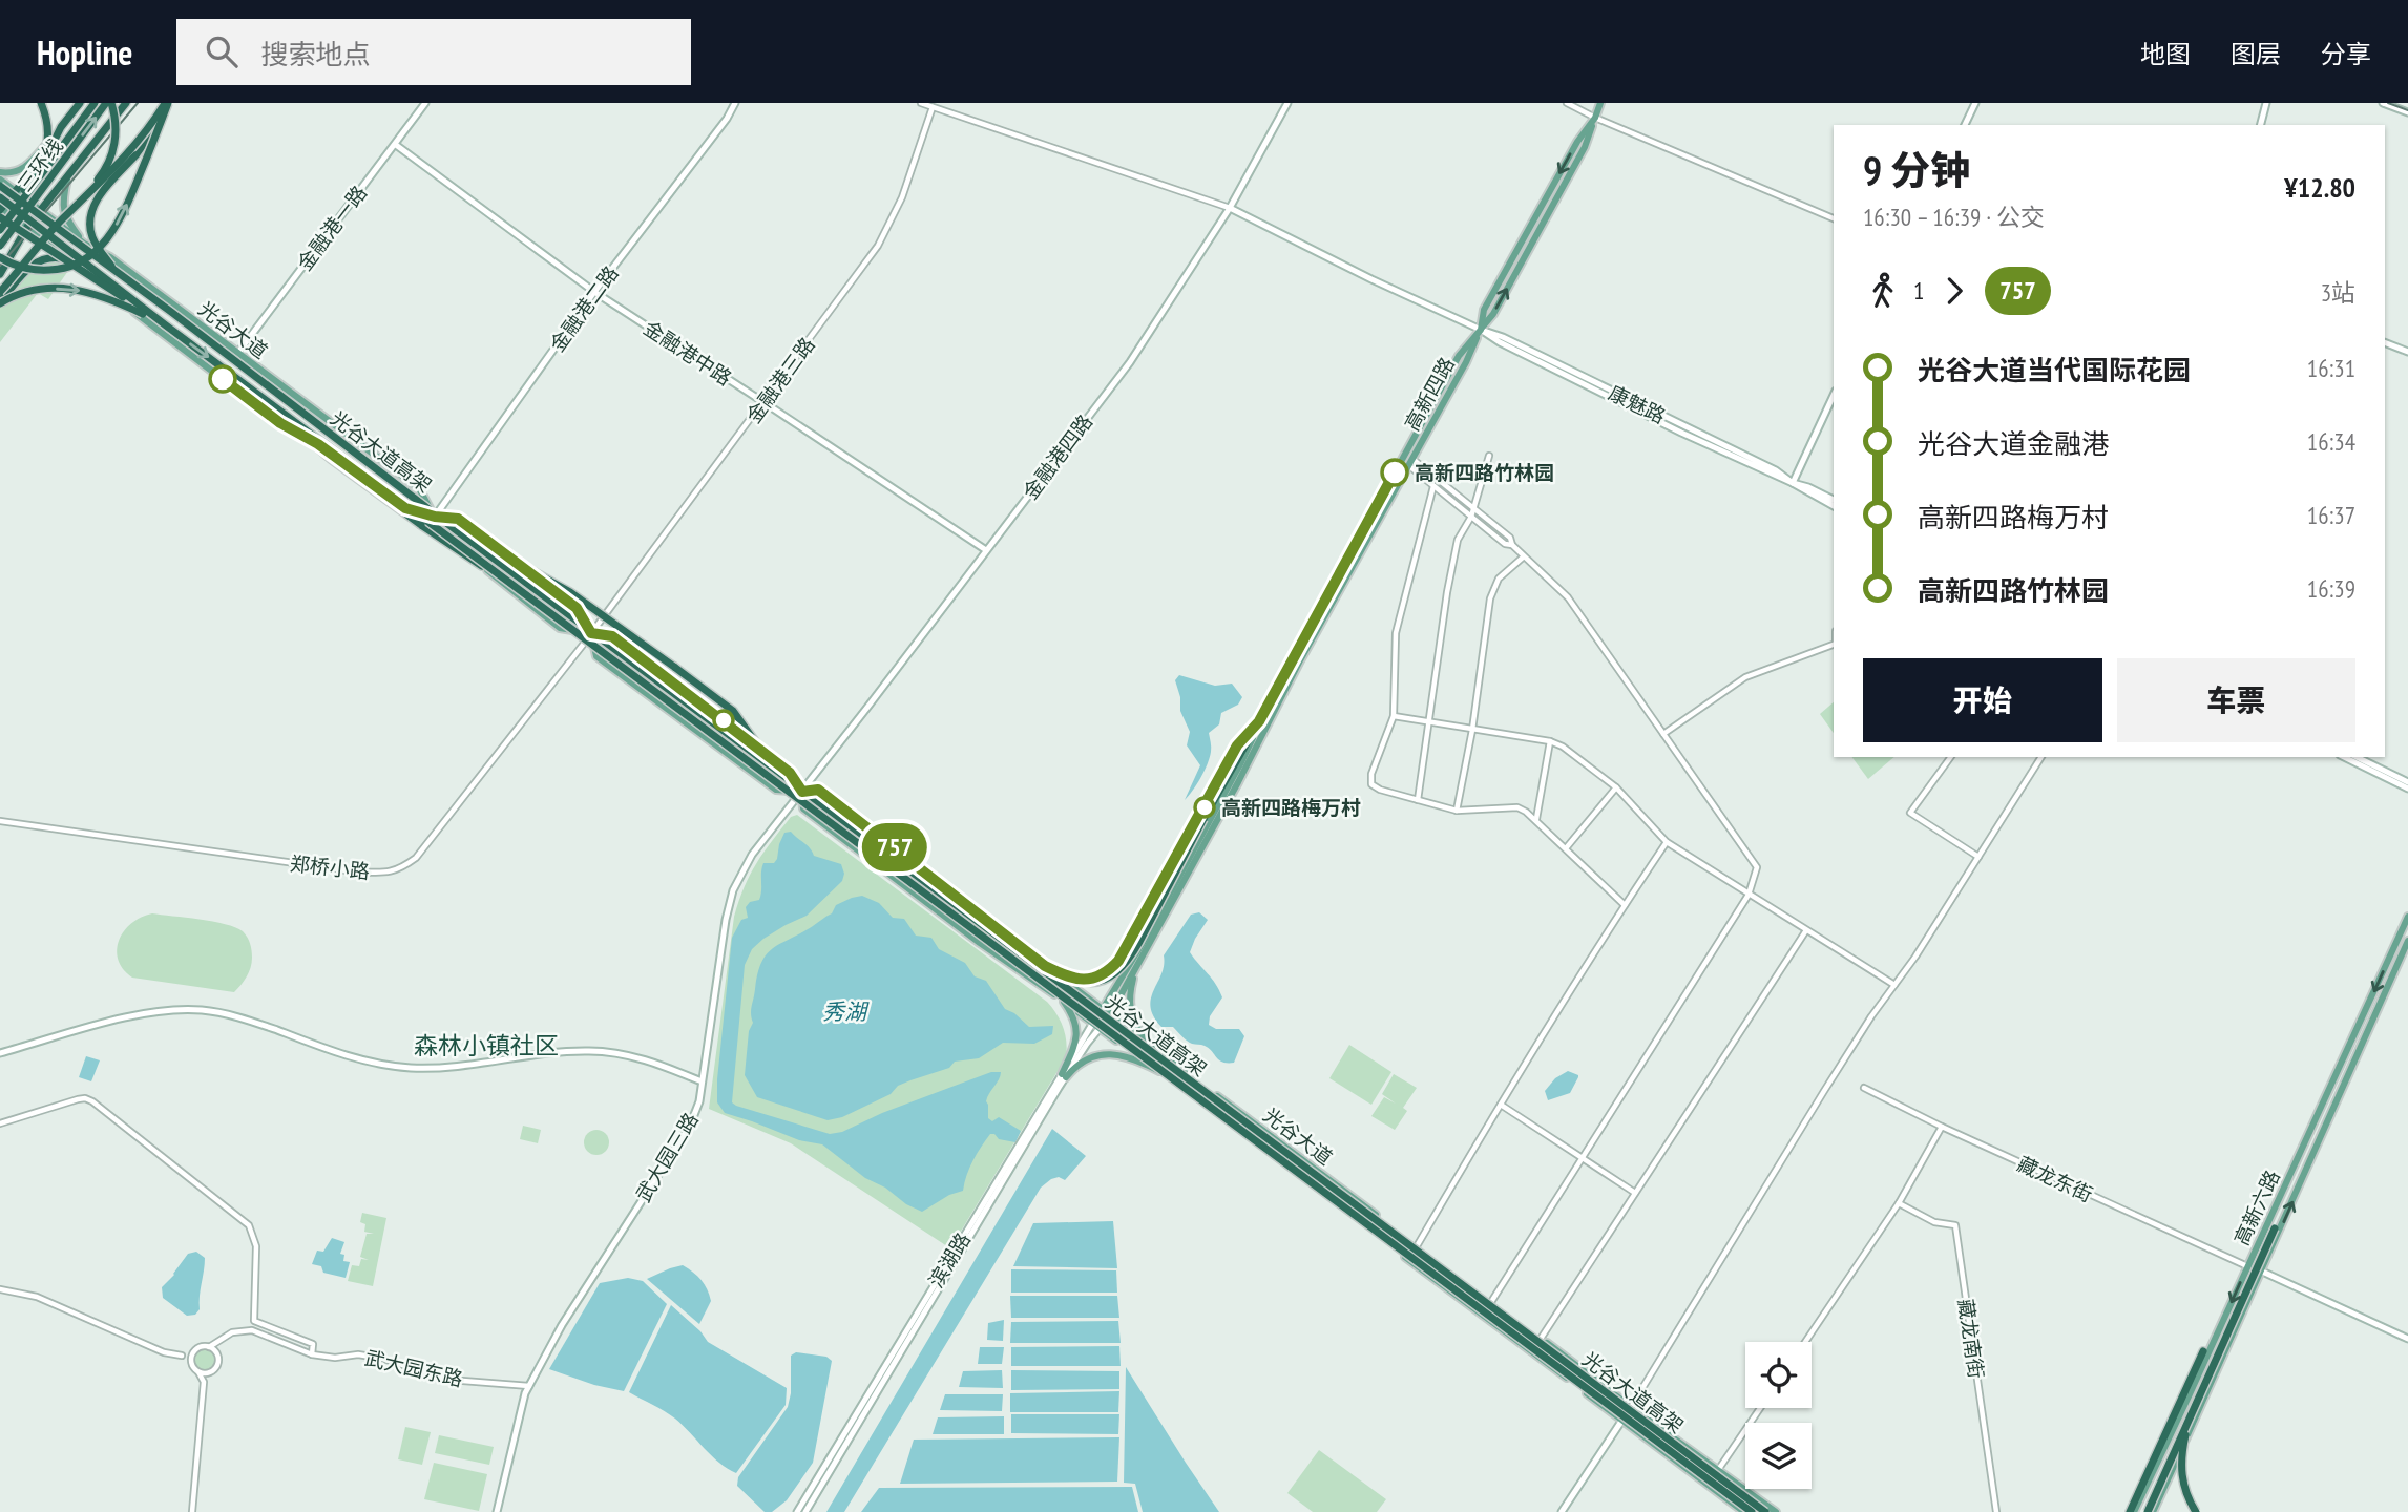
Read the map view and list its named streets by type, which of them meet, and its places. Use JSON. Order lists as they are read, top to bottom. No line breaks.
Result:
{"streets":{"highway":["三环线","光谷大道高架"],"main road":["光谷大道","高新四路","高新六路"],"street":["金融港一路","金融港二路","金融港中路","金融港三路","康魅路","金融港四路","郑桥小路","武大园三路","藏龙东街","滨湖路","藏龙南街","武大园东路"]},"crossings":[["金融港一路","光谷大道"],["金融港一路","金融港中路"],["金融港二路","光谷大道"],["金融港二路","金融港中路"],["光谷大道","金融港三路"],["光谷大道","高新四路"],["光谷大道","光谷大道高架"],["光谷大道","金融港四路"],["光谷大道","郑桥小路"],["光谷大道","武大园三路"],["光谷大道","滨湖路"],["金融港中路","金融港三路"],["金融港中路","金融港四路"],["金融港三路","郑桥小路"],["高新四路","康魅路"],["高新四路","滨湖路"],["康魅路","金融港四路"],["金融港四路","武大园三路"],["武大园三路","武大园东路"],["藏龙东街","高新六路"]],"districts":["森林小镇社区"],"water":["秀湖"],"places":["高新四路竹林园","高新四路梅万村"],"lines":["bus line 757"],"page":{"header":"Hopline","search":"搜索地点","nav":["地图","图层","分享"],"on_map":"757","heading":["9 分钟","16:30 – 16:39 · 公交","¥12.80"],"legs":["1","757","3站"],"list":[{"name":"光谷大道当代国际花园","value":"16:31"},{"name":"光谷大道金融港","value":"16:34"},{"name":"高新四路梅万村","value":"16:37"},{"name":"高新四路竹林园","value":"16:39"}],"buttons":["开始","车票"]}}
